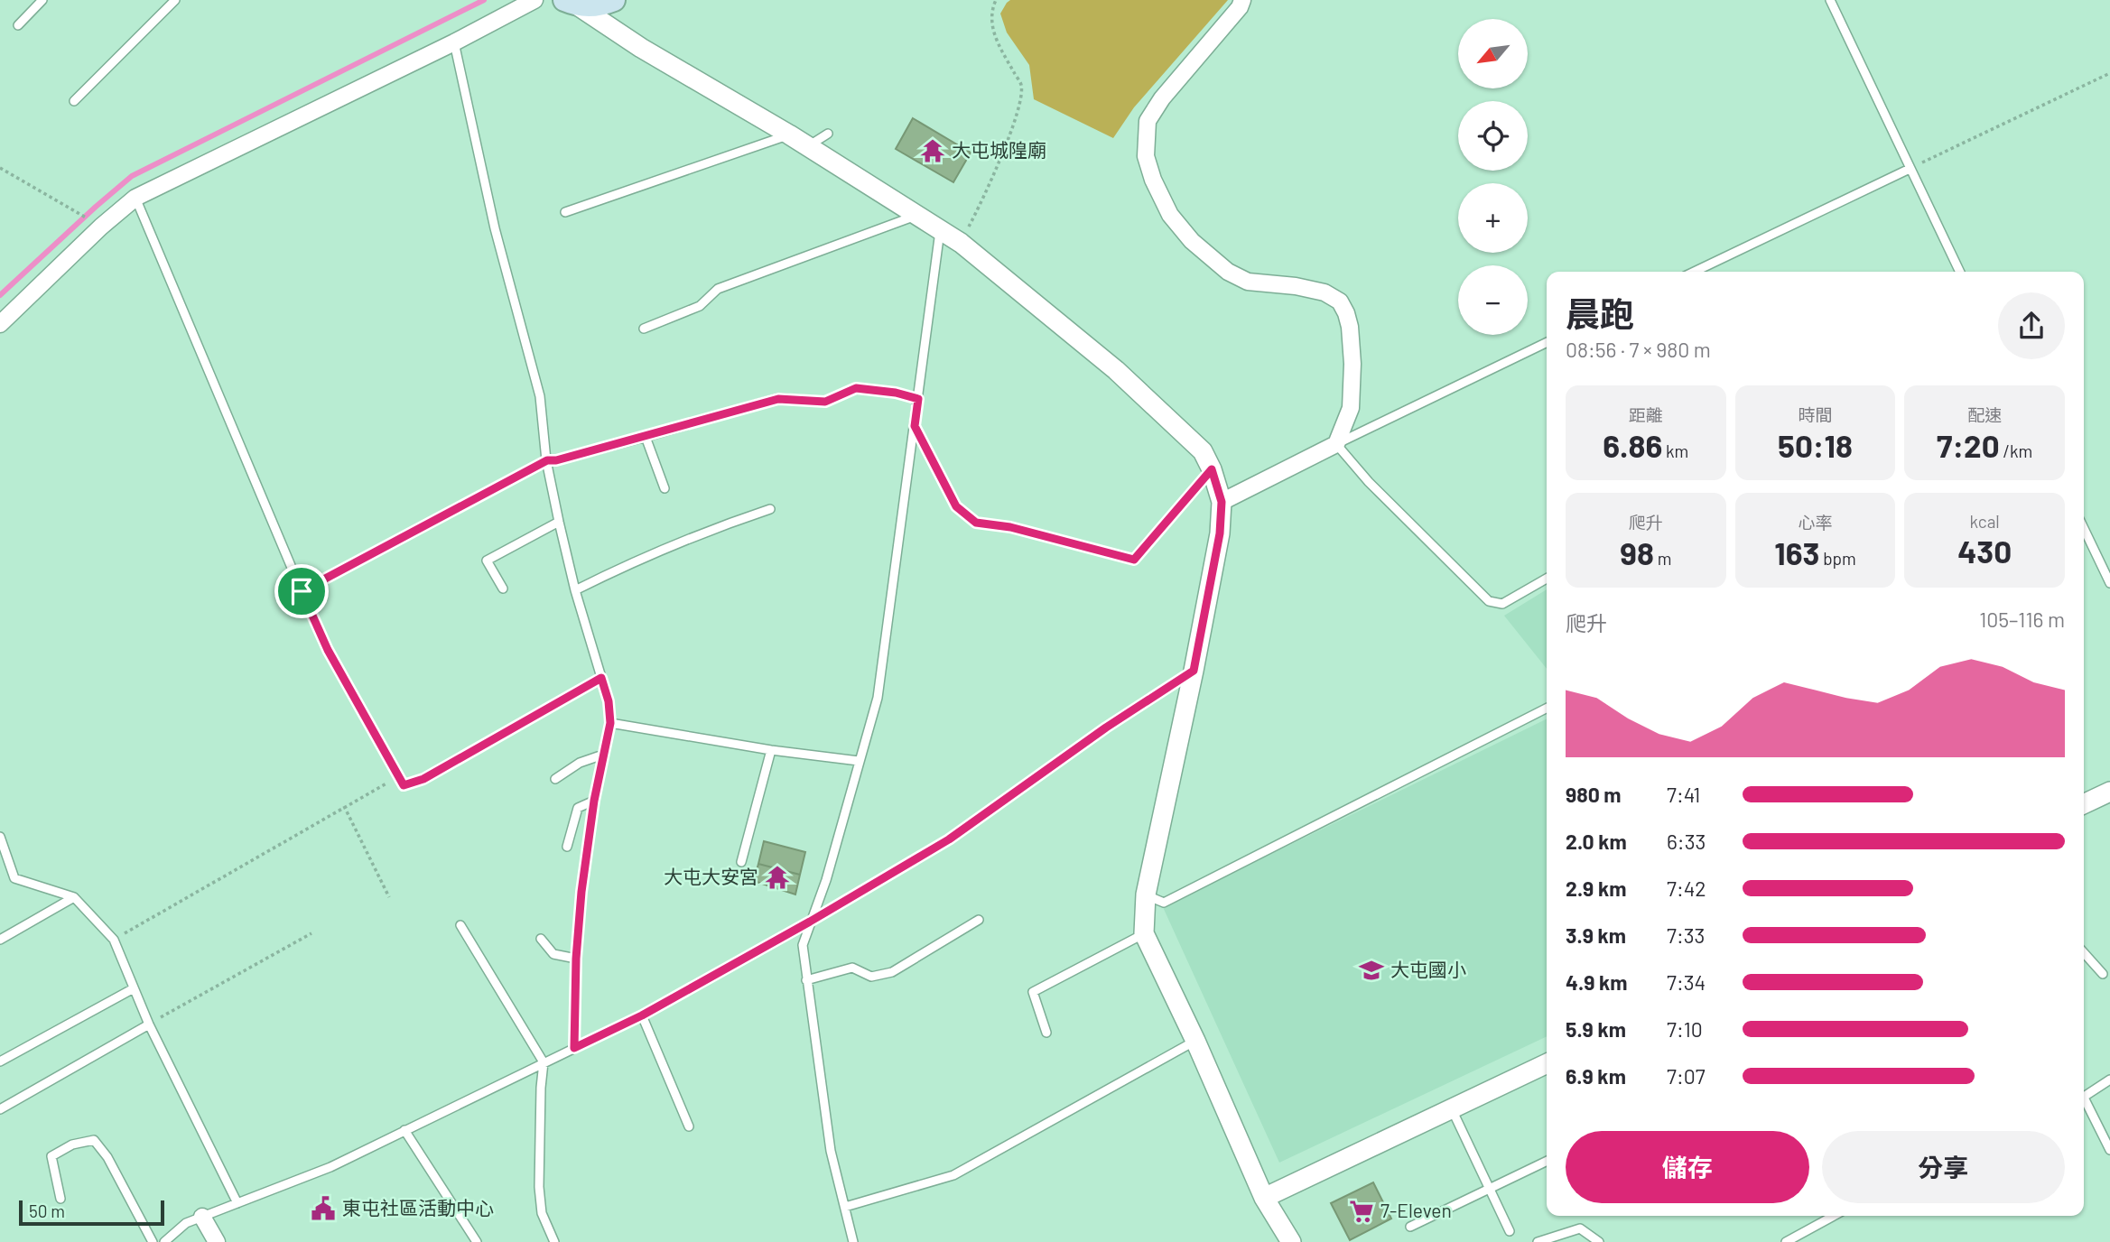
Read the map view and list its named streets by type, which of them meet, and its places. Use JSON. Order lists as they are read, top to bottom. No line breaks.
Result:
{"places":{"temple":["大屯城隍廟","大屯大安宮"],"school or university":["大屯國小"],"public building":["東屯社區活動中心"],"supermarket":["7-Eleven"]},"scale_bar":"50 m","north":"bottom left","page":{"map_buttons":["+","−"],"heading":["晨跑","08:56 · 7 × 980 m"],"stats":[["距離","6.86 km"],["時間","50:18"],["配速","7:20 /km"],["爬升","98 m"],["心率","163 bpm"],["kcal","430"]],"chart":["爬升","105–116 m"],"list":[{"name":"980 m","note":"7:41"},{"name":"2.0 km","note":"6:33"},{"name":"2.9 km","note":"7:42"},{"name":"3.9 km","note":"7:33"},{"name":"4.9 km","note":"7:34"},{"name":"5.9 km","note":"7:10"},{"name":"6.9 km","note":"7:07"}],"buttons":["儲存","分享"],"scale":"50 m"}}
